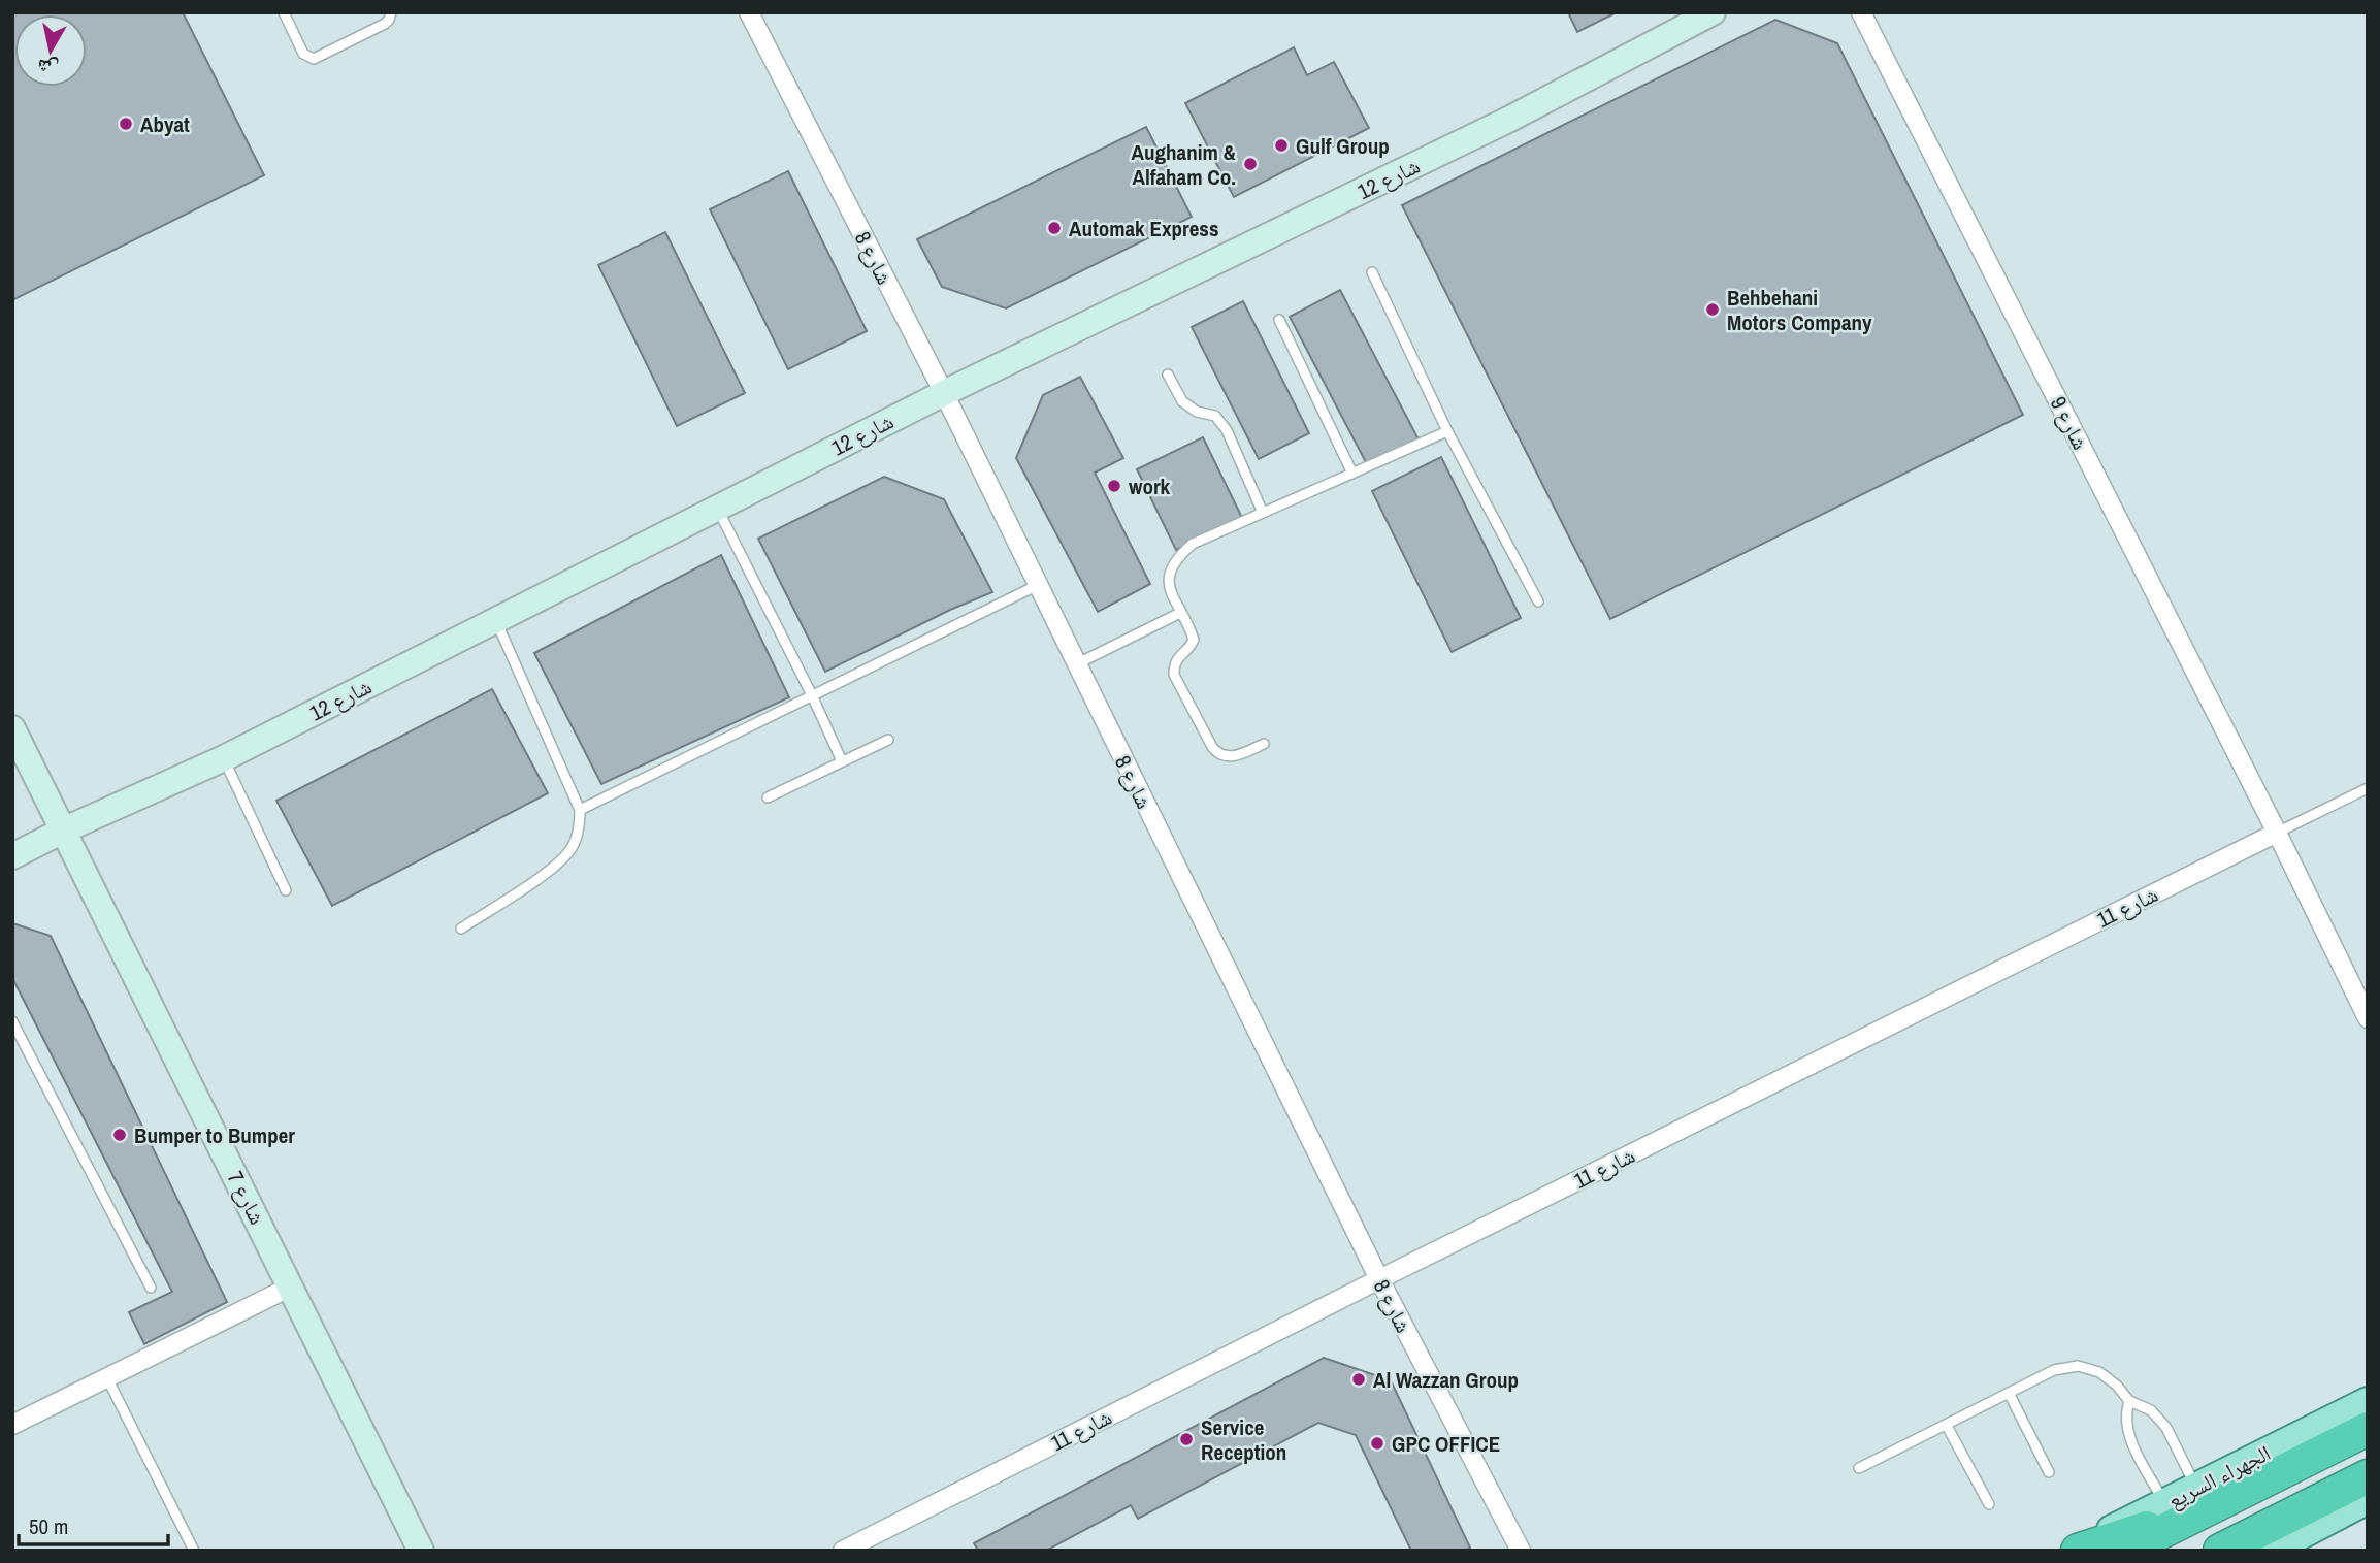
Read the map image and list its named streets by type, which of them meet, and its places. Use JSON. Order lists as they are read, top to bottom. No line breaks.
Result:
{"streets":{"highway":["الجهراء السريع"],"street":["شارع 12","شارع 8","شارع 9","شارع 11","شارع 7"]},"crossings":[["شارع 12","شارع 8"],["شارع 12","شارع 7"],["شارع 8","شارع 11"],["شارع 9","شارع 11"]],"places":["Abyat","Gulf Group","Aughanim & Alfaham Co.","Automak Express","Behbehani Motors Company","work","Bumper to Bumper","Al Wazzan Group","Service Reception","GPC OFFICE"],"scale_bar":"50 m","north":"bottom"}
